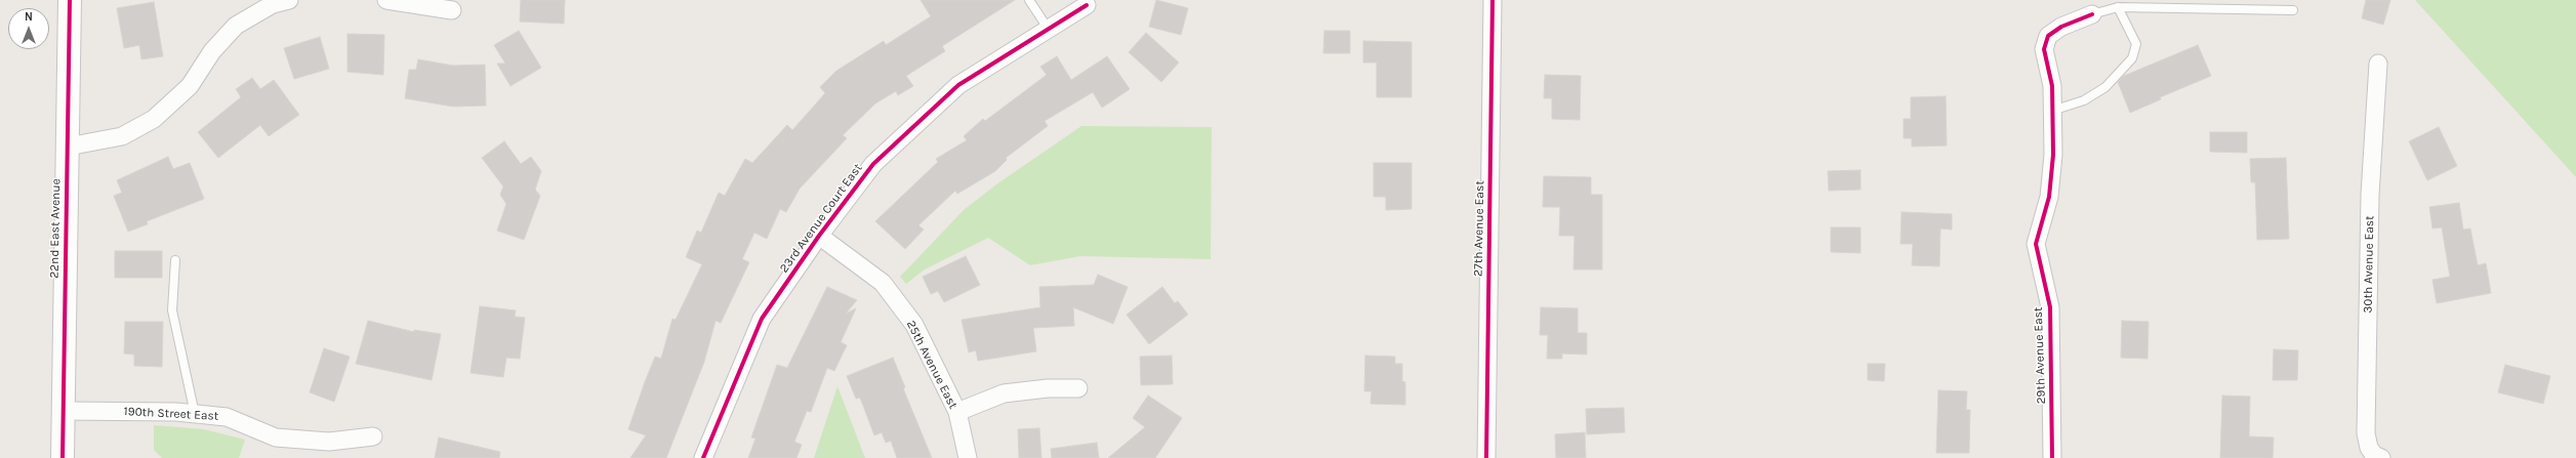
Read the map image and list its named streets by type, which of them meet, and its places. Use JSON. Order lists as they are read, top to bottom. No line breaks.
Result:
{"streets":{"street":["23rd Avenue Court East","22nd East Avenue","27th Avenue East","30th Avenue East","29th Avenue East","25th Avenue East","190th Street East"]},"crossings":[["23rd Avenue Court East","25th Avenue East"],["22nd East Avenue","190th Street East"]],"north":"top"}
